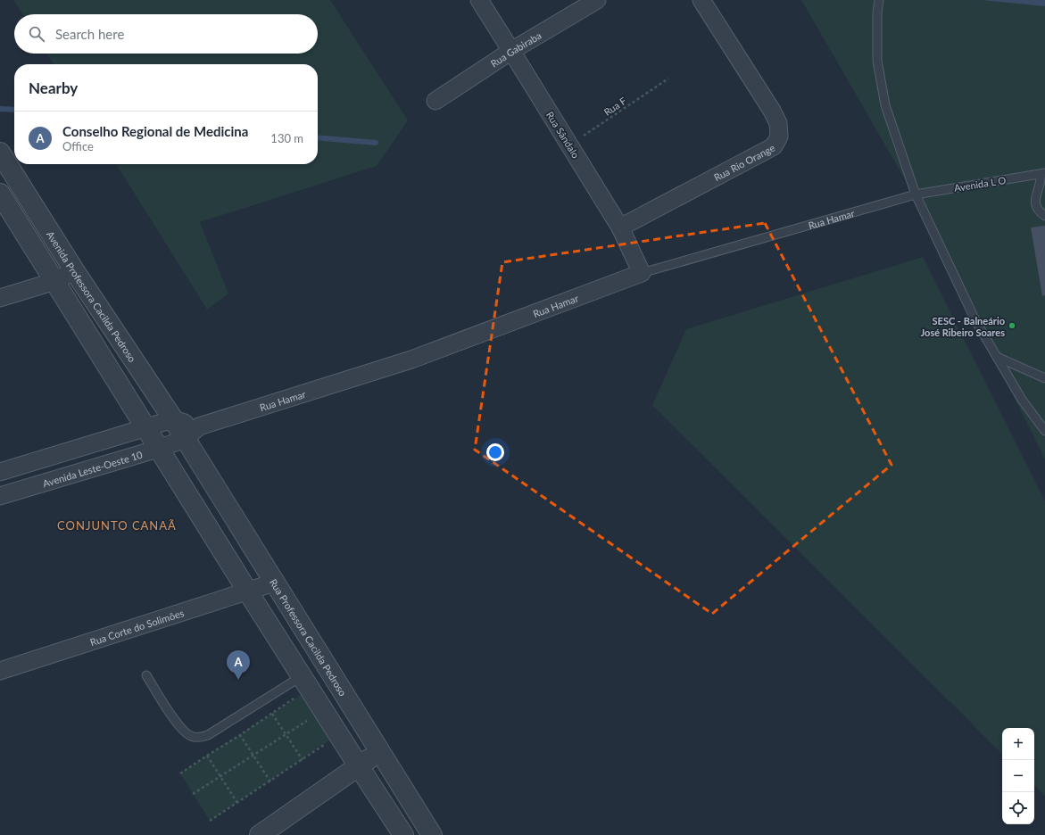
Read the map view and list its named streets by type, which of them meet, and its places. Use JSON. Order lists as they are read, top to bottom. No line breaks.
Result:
{"streets":{"street":["Rua Gabiraba","Rua Sândalo","Rua Rio Orange","Rua Hamar","Avenida Professora Cacilda Pedroso","Avenida Leste-Oeste 10","Rua Corte do Solimões","Rua Professora Cacilda Pedroso"],"lane":["Avenida L O"],"path":["Rua F"]},"crossings":[["Rua Gabiraba","Rua Sândalo"],["Rua F","Rua Sândalo"],["Rua Sândalo","Rua Rio Orange"],["Rua Sândalo","Rua Hamar"],["Avenida L O","Rua Hamar"],["Rua Hamar","Avenida Professora Cacilda Pedroso"],["Rua Hamar","Avenida Leste-Oeste 10"],["Rua Hamar","Rua Professora Cacilda Pedroso"],["Avenida Professora Cacilda Pedroso","Avenida Leste-Oeste 10"],["Avenida Professora Cacilda Pedroso","Rua Professora Cacilda Pedroso"],["Avenida Leste-Oeste 10","Rua Professora Cacilda Pedroso"],["Rua Corte do Solimões","Rua Professora Cacilda Pedroso"]],"districts":["CONJUNTO CANAÃ"],"places":["SESC - Balneário José Ribeiro Soares"],"page":{"search":"Search here","heading":"Nearby","list":[{"mark":"A","name":"Conselho Regional de Medicina","note":"Office","value":"130 m"}],"pins":"A","map_buttons":["+","−"]}}
